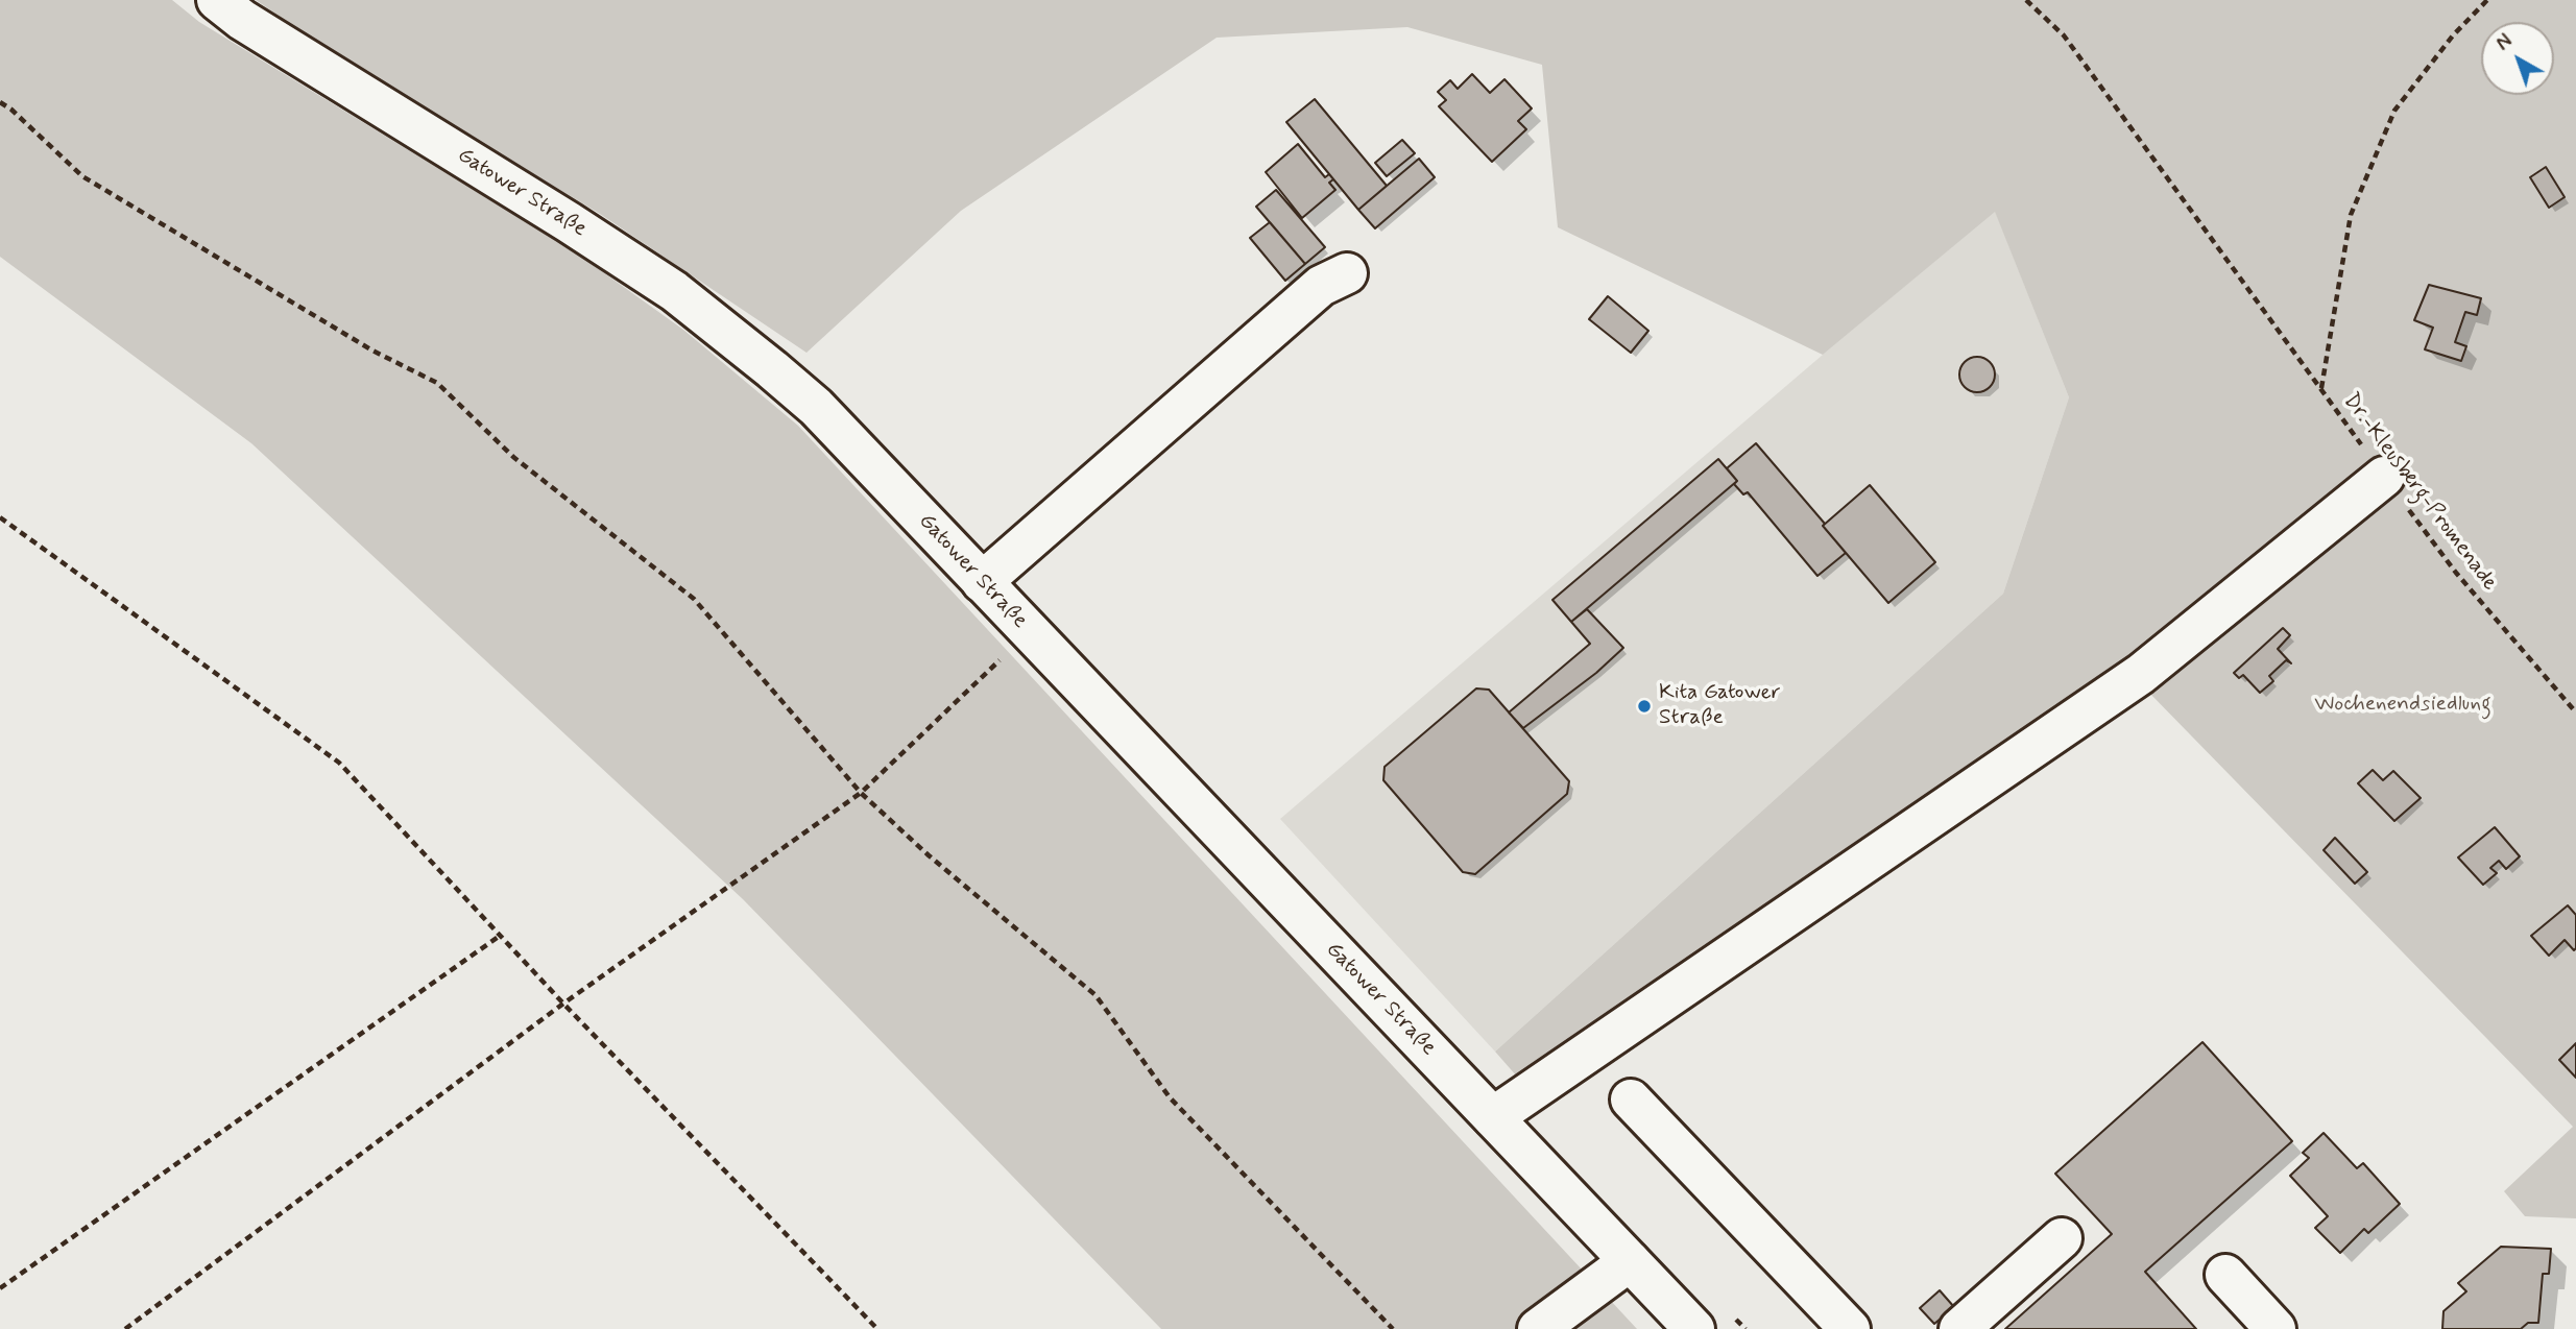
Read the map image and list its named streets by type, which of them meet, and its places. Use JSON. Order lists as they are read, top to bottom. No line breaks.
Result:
{"streets":{"main road":["Gatower Straße"],"path":["Dr.-Kleusberg-Promenade"]},"parks":["Wochenendsiedlung"],"places":["Kita Gatower Straße"],"north":"top left"}
